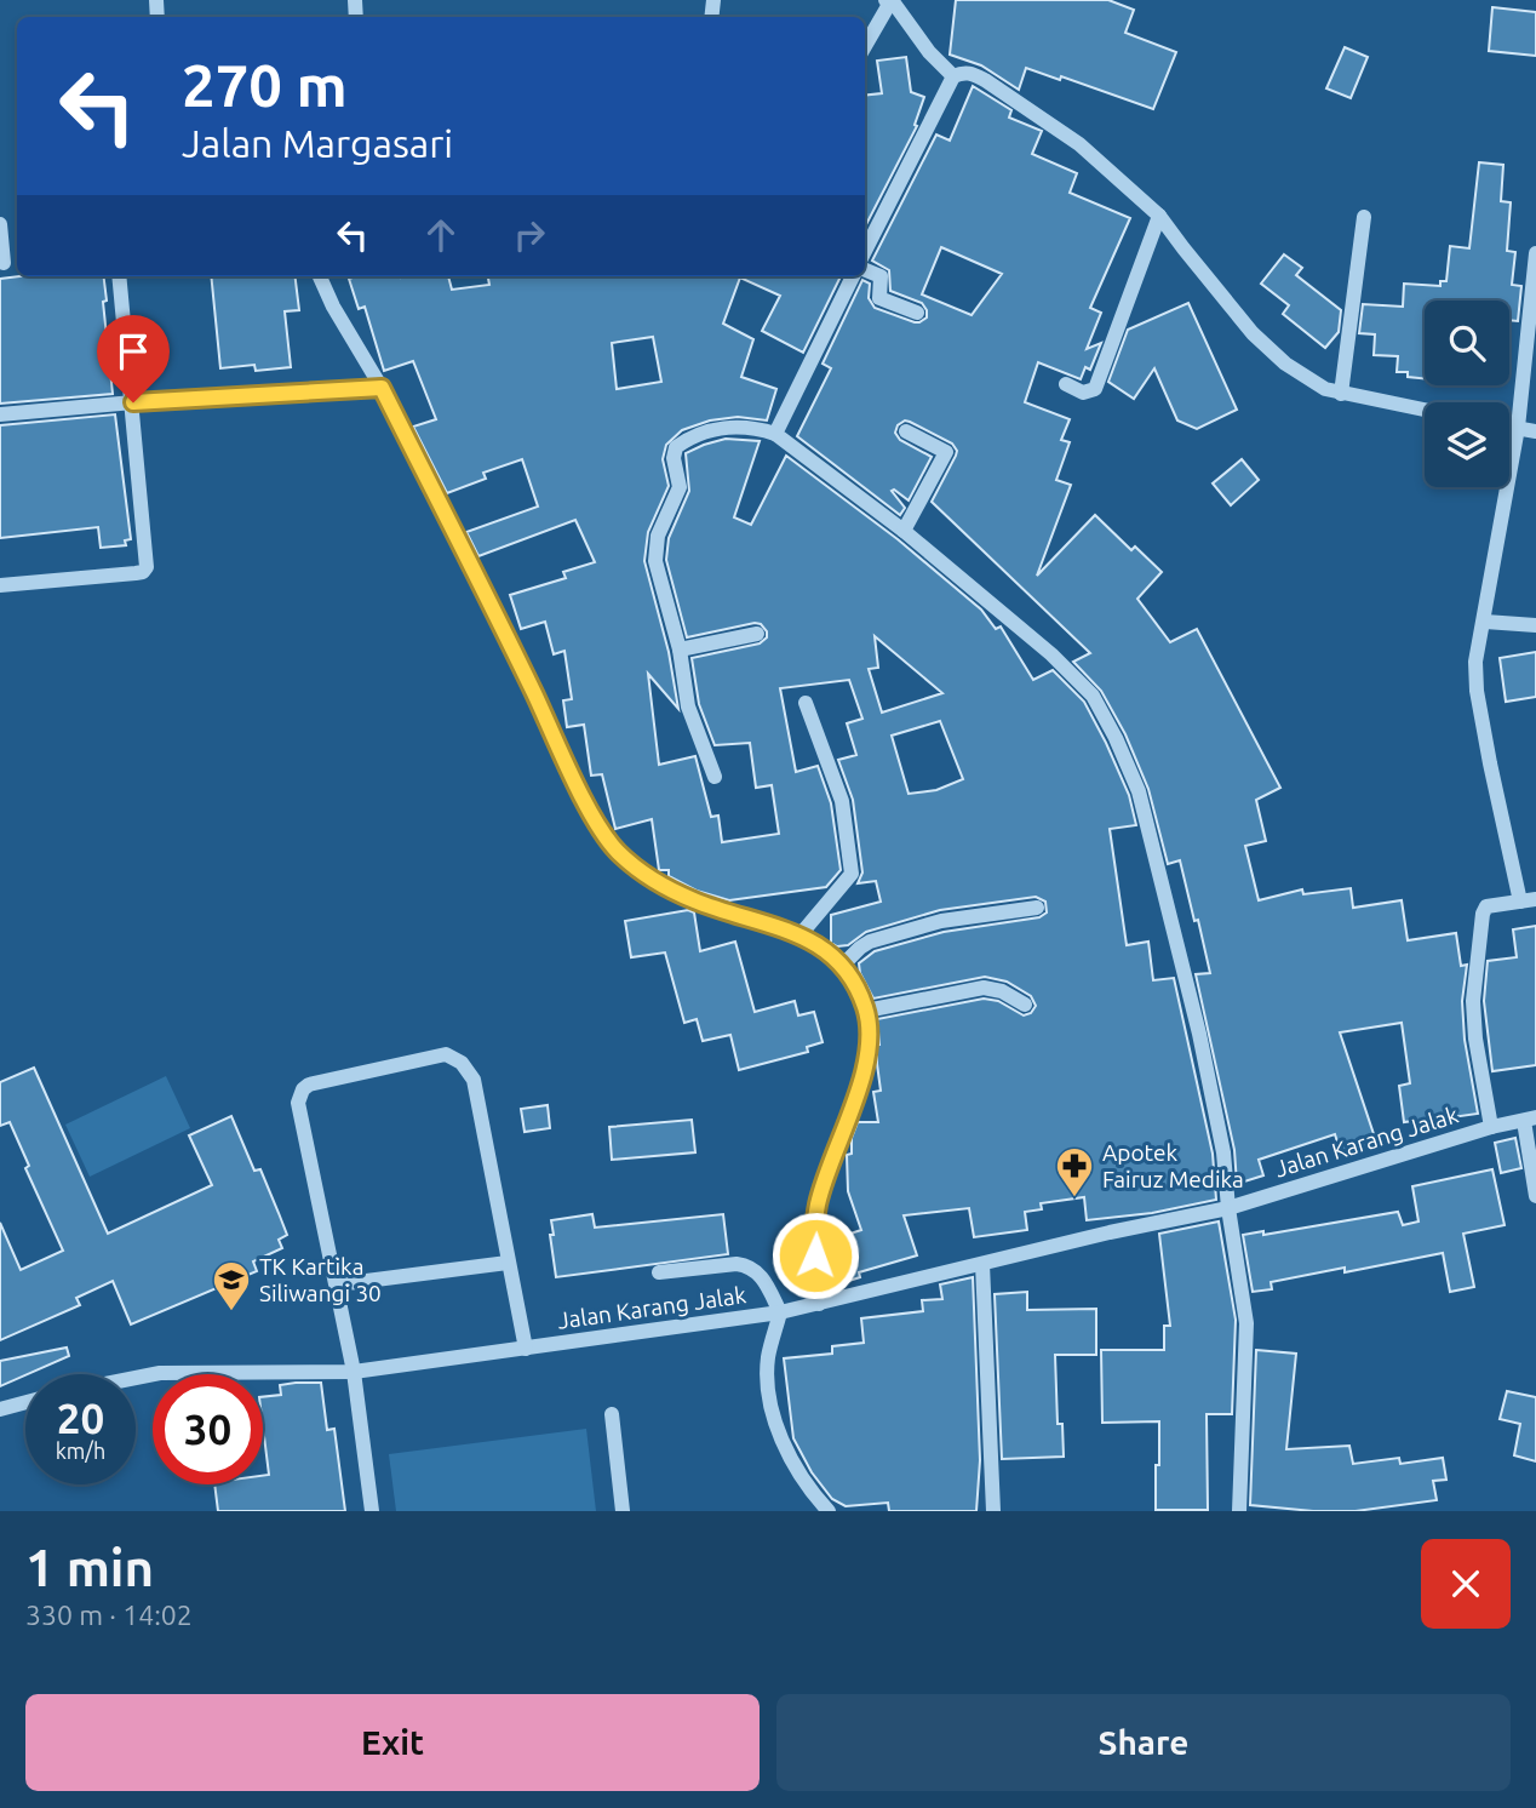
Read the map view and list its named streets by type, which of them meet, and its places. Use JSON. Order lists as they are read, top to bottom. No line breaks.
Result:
{"streets":{"street":["Jalan Karang Jalak"]},"places":{"pharmacy":["Apotek Fairuz Medika"],"school or university":["TK Kartika Siliwangi 30"]},"page":{"turn":["270 m","Jalan Margasari"],"speed":"20 km/h","limit":"30","heading":["1 min","330 m · 14:02"],"buttons":["Exit","Share"]}}
